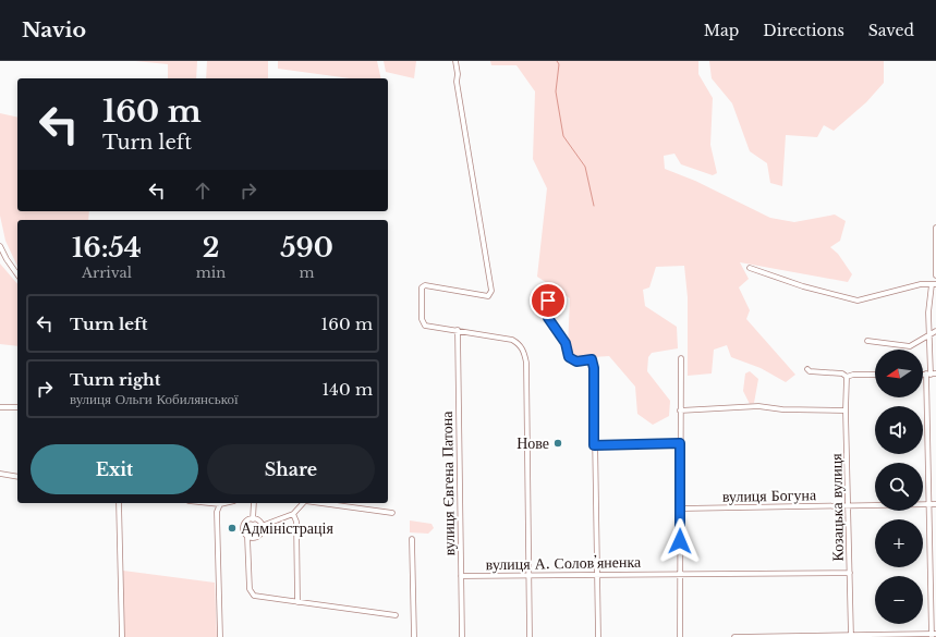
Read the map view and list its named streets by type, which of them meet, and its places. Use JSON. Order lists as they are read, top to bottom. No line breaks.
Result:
{"streets":{"street":["вулиця Євгена Патона","вулиця Богуна","Козацька вулиця","вулиця А. Соловʼяненка"]},"crossings":[["вулиця Євгена Патона","вулиця А. Соловʼяненка"],["вулиця Богуна","Козацька вулиця"],["Козацька вулиця","вулиця А. Соловʼяненка"]],"places":["Нове","Адміністрація"],"north":"left","page":{"header":"Navio","nav":["Map","Directions","Saved"],"turn":["160 m","Turn left"],"eta":["16:54","Arrival","2","min","590","m"],"list":[{"name":"Turn left","value":"160 m"},{"name":"Turn right","note":"вулиця Ольги Кобилянської","value":"140 m"}],"map_buttons":["+","−"],"buttons":["Exit","Share"]}}
